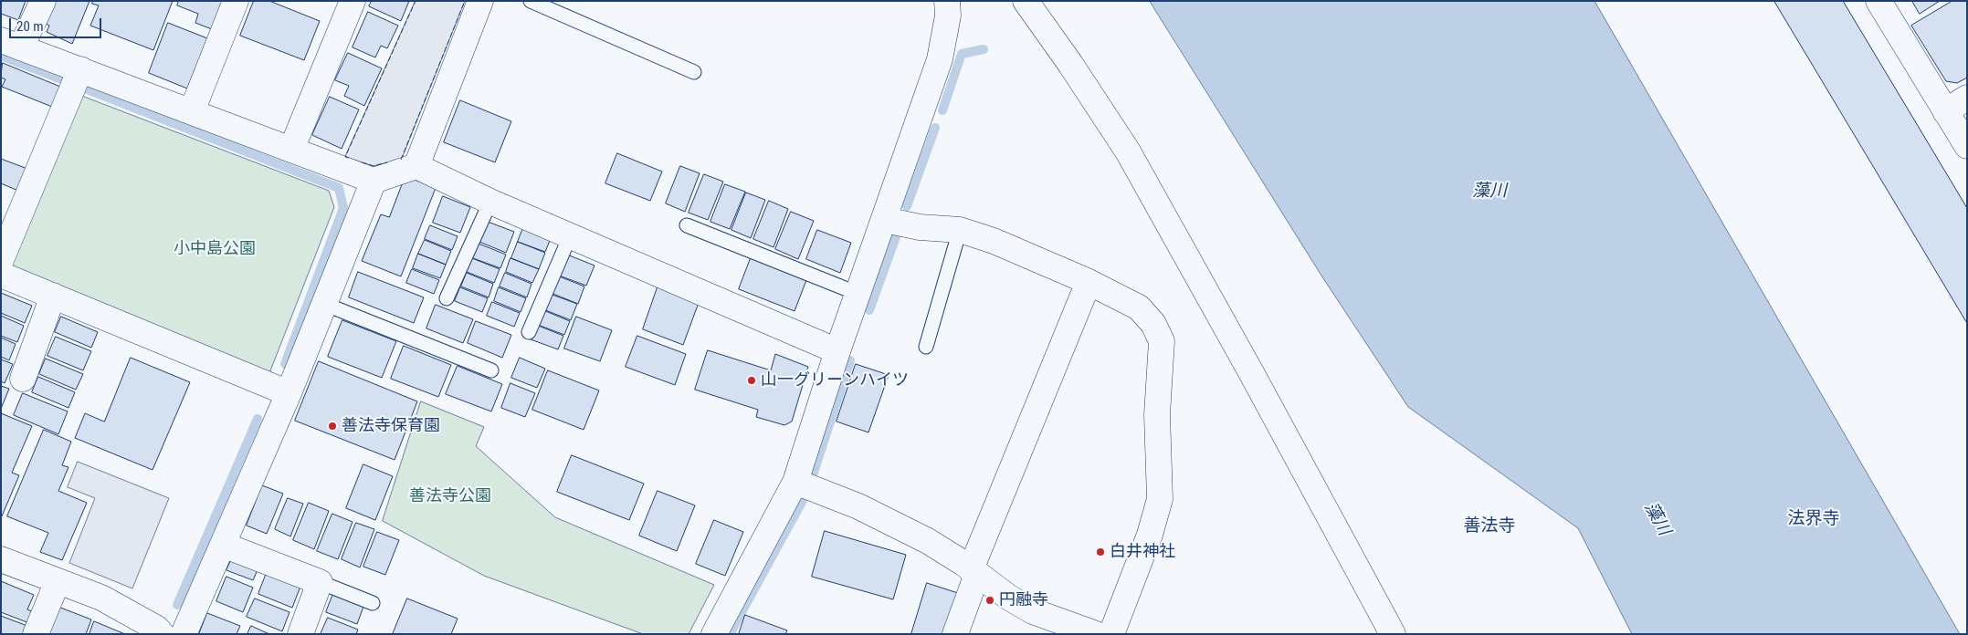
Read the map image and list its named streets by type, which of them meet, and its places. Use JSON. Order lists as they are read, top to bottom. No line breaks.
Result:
{"districts":["法界寺","善法寺"],"water":["藻川"],"parks":["小中島公園","善法寺公園"],"places":["山一グリーンハイツ","善法寺保育園","白井神社","円融寺"],"scale_bar":"20 m"}
